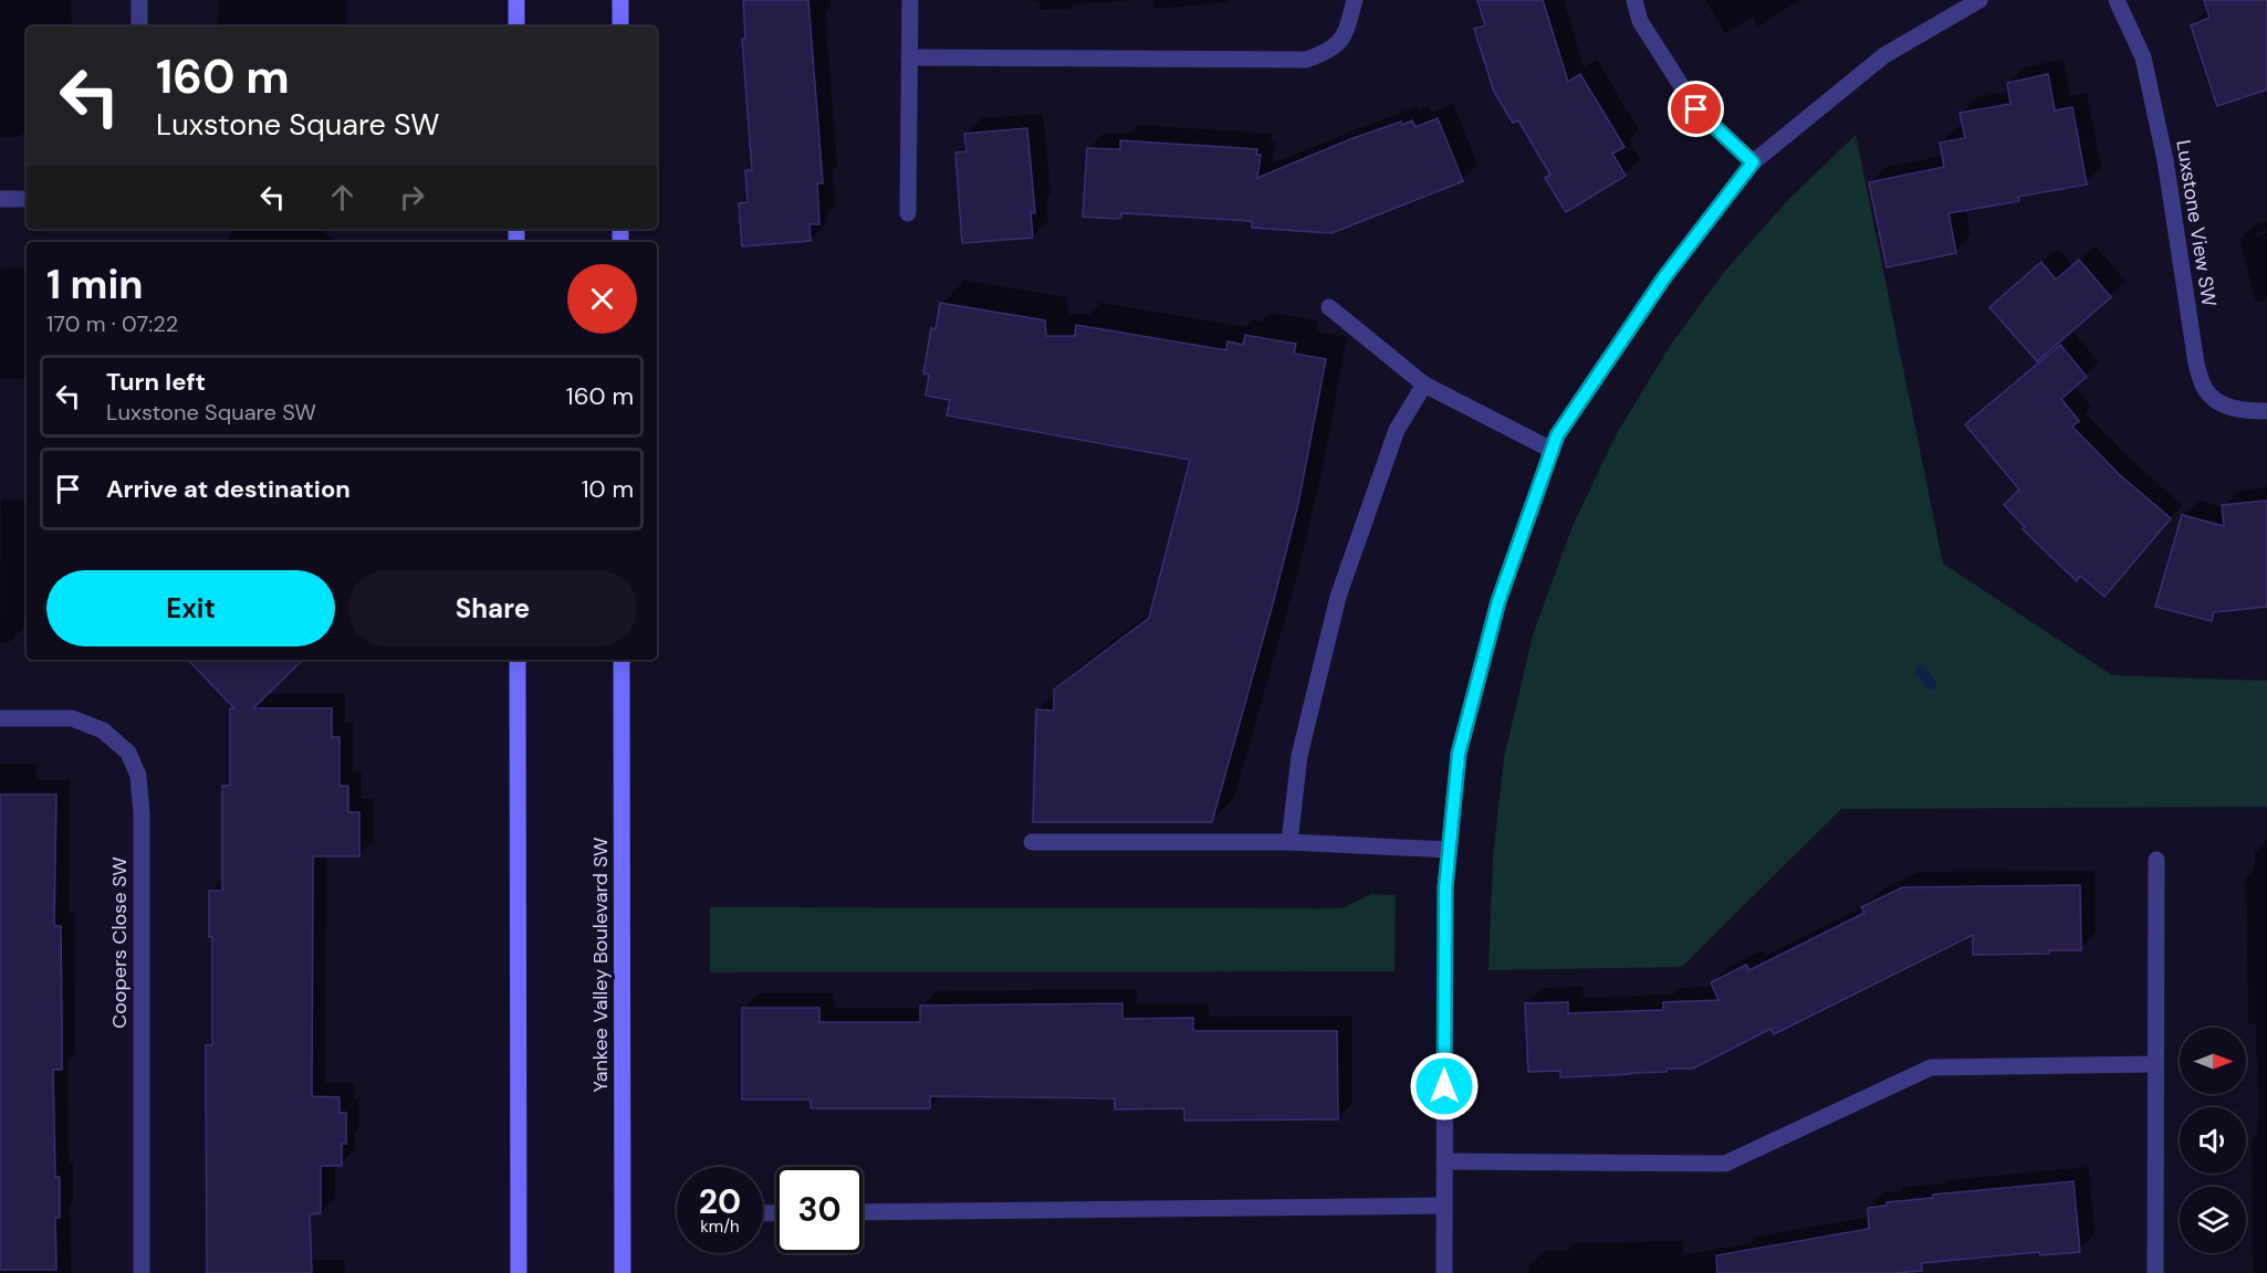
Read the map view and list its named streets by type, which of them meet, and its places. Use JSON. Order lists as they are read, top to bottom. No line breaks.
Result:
{"streets":{"main road":["Yankee Valley Boulevard SW"],"street":["Luxstone View SW","Coopers Close SW"]},"north":"right","page":{"turn":["160 m","Luxstone Square SW"],"heading":["1 min","170 m · 07:22"],"list":[{"name":"Turn left","note":"Luxstone Square SW","value":"160 m"},{"name":"Arrive at destination","value":"10 m"}],"buttons":["Exit","Share"],"speed":"20 km/h","limit":"30"}}
